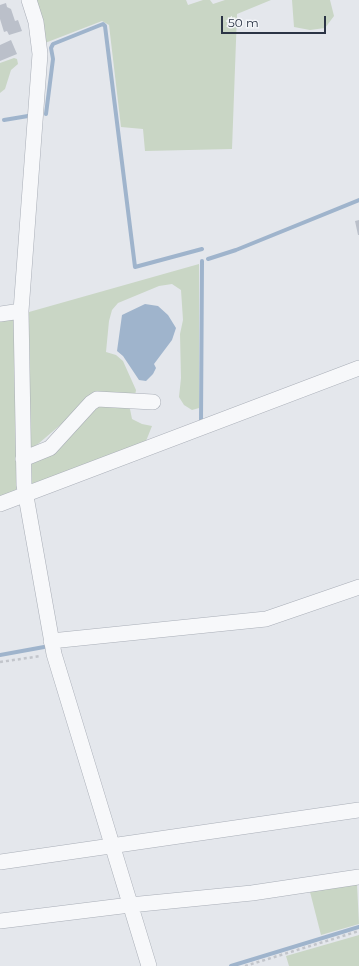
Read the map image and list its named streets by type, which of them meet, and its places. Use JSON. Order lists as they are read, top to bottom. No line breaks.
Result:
{"scale_bar":"50 m"}
